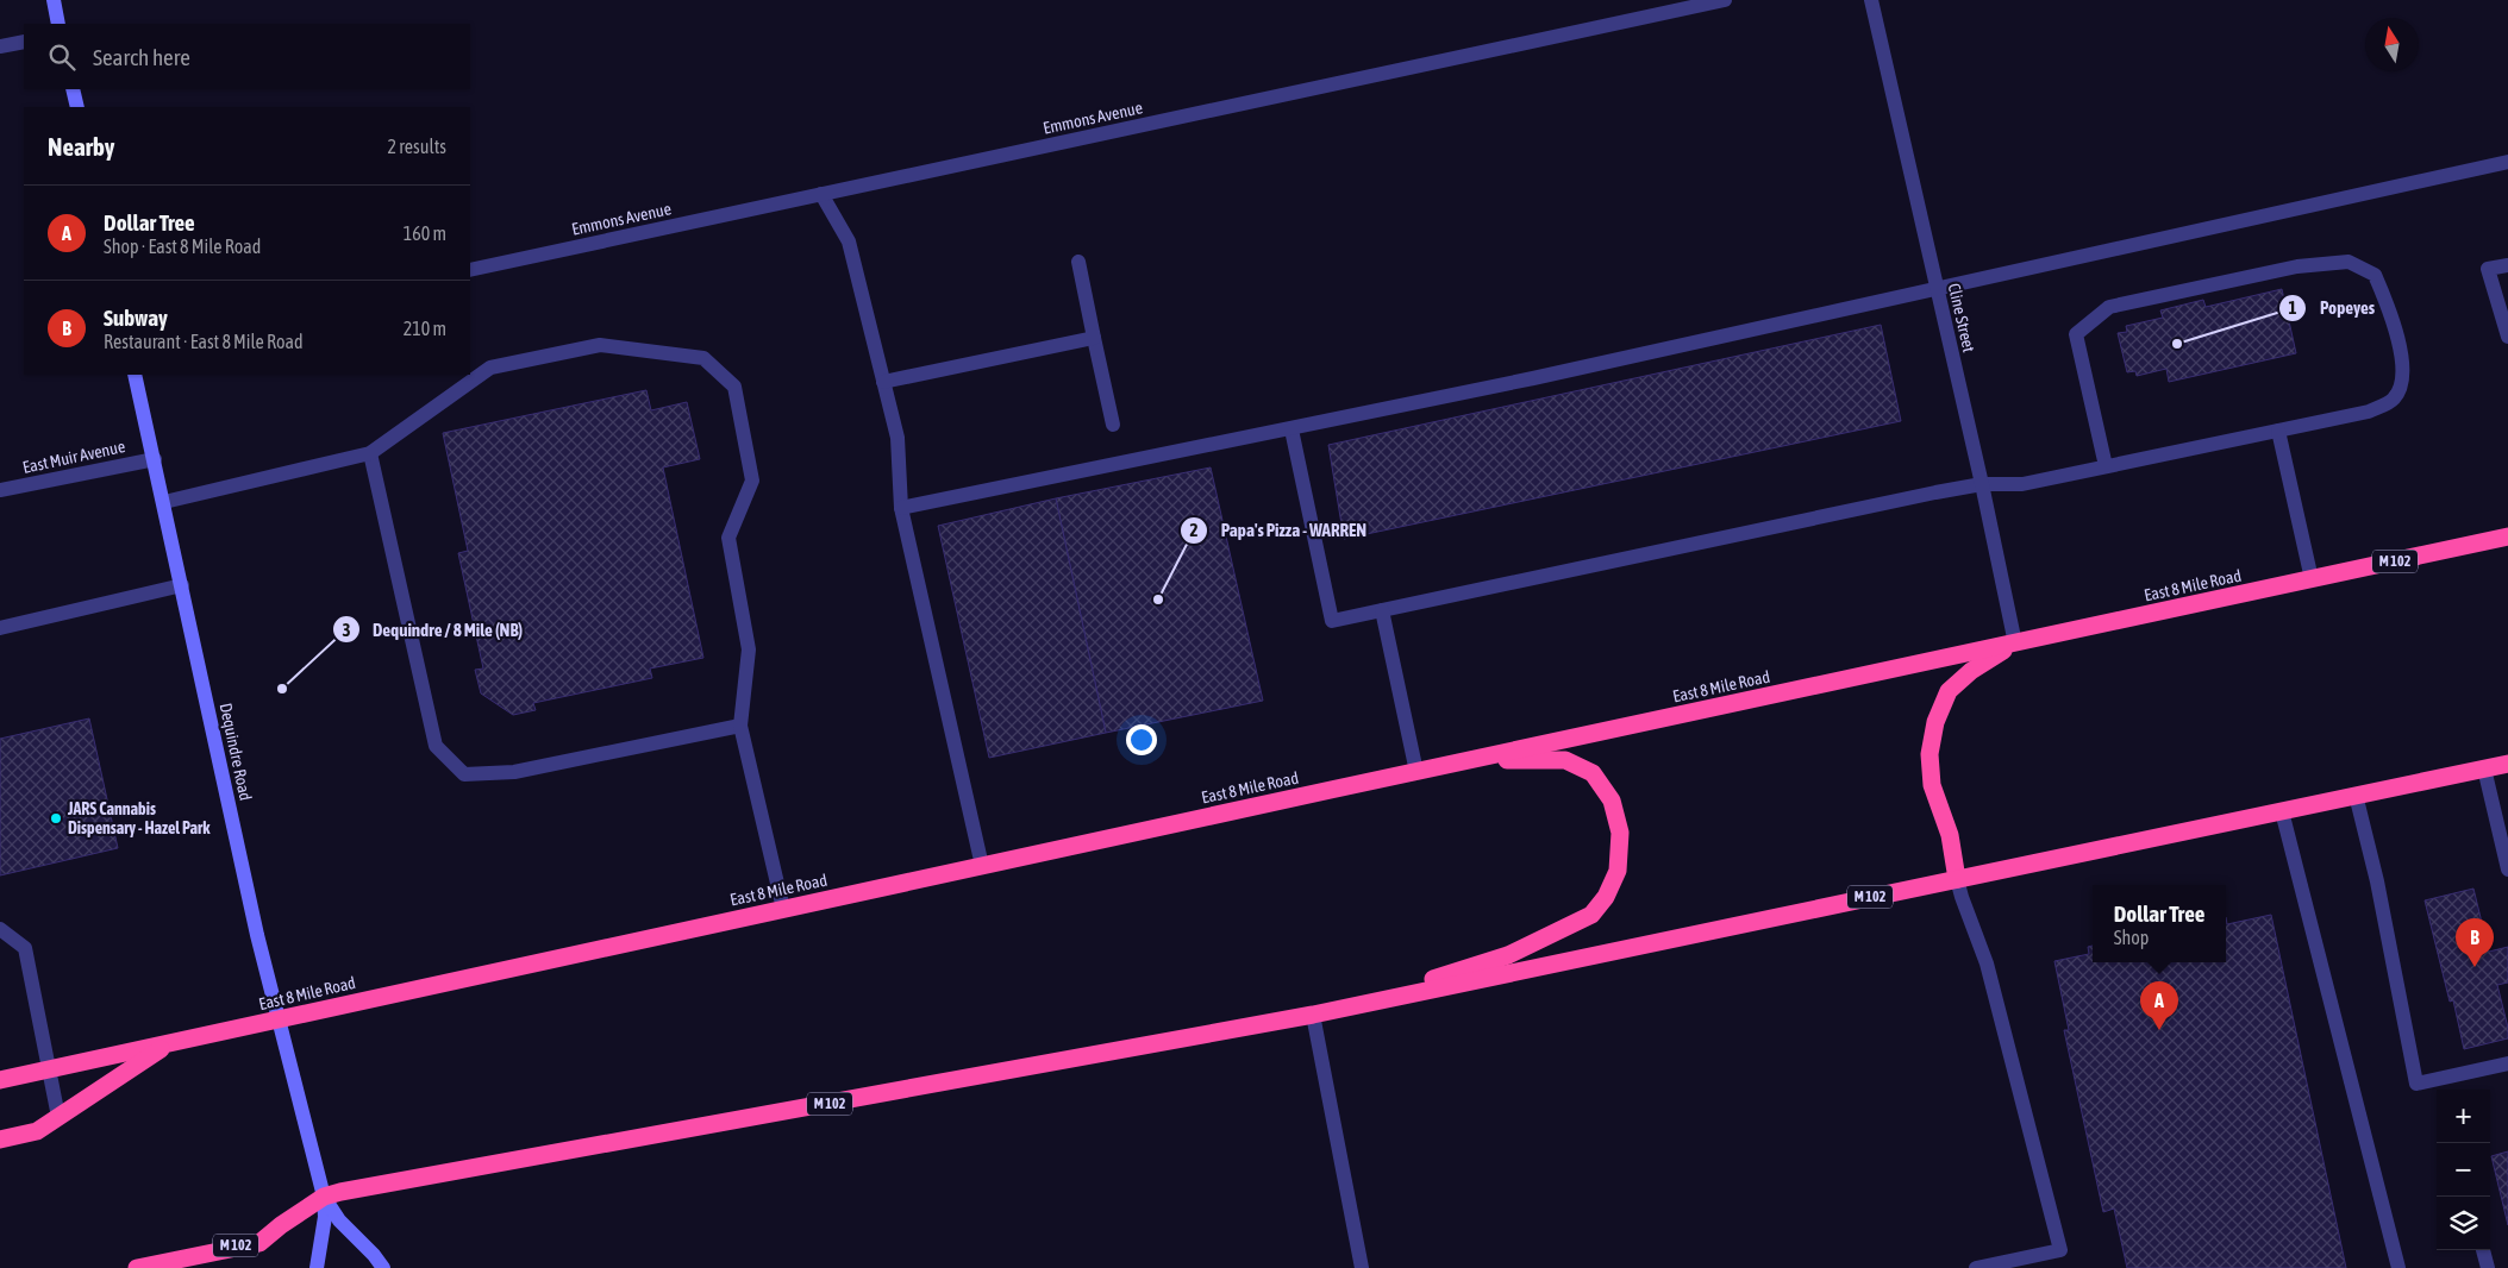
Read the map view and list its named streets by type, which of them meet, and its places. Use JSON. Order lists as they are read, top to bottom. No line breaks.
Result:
{"streets":{"highway":["M 102","East 8 Mile Road"],"main road":["Dequindre Road"],"street":["Emmons Avenue","Cline Street","East Muir Avenue"]},"crossings":[["Cline Street","East 8 Mile Road"],["East Muir Avenue","Dequindre Road"],["M 102","Dequindre Road"],["East 8 Mile Road","Dequindre Road"]],"places":["Popeyes","Papa's Pizza - WARREN","Dequindre / 8 Mile (NB)","JARS Cannabis Dispensary - Hazel Park"],"north":"top","page":{"search":"Search here","heading":["Nearby","2 results"],"list":[{"mark":"A","name":"Dollar Tree","note":"Shop · East 8 Mile Road","value":"160 m"},{"mark":"B","name":"Subway","note":"Restaurant · East 8 Mile Road","value":"210 m"}],"popup":["Dollar Tree","Shop"],"pins":["B","A"],"map_buttons":["+","−"]}}
